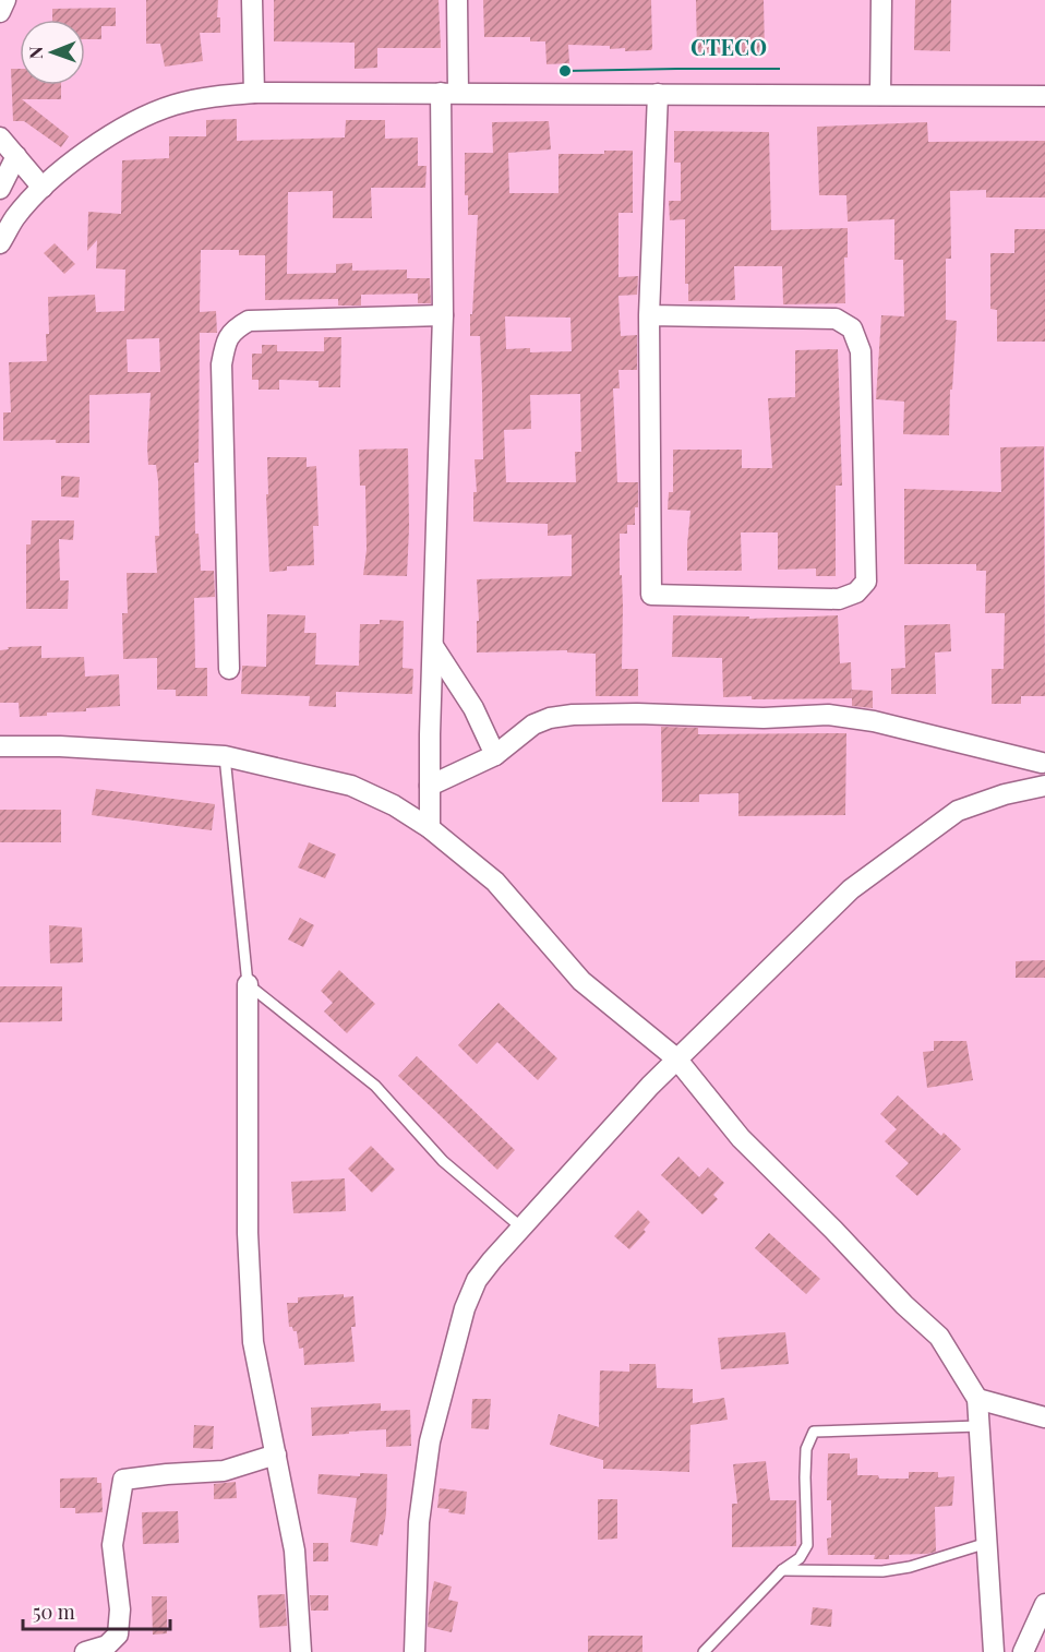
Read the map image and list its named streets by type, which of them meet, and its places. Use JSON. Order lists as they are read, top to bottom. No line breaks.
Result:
{"places":["CTECO"],"scale_bar":"50 m","north":"left"}
